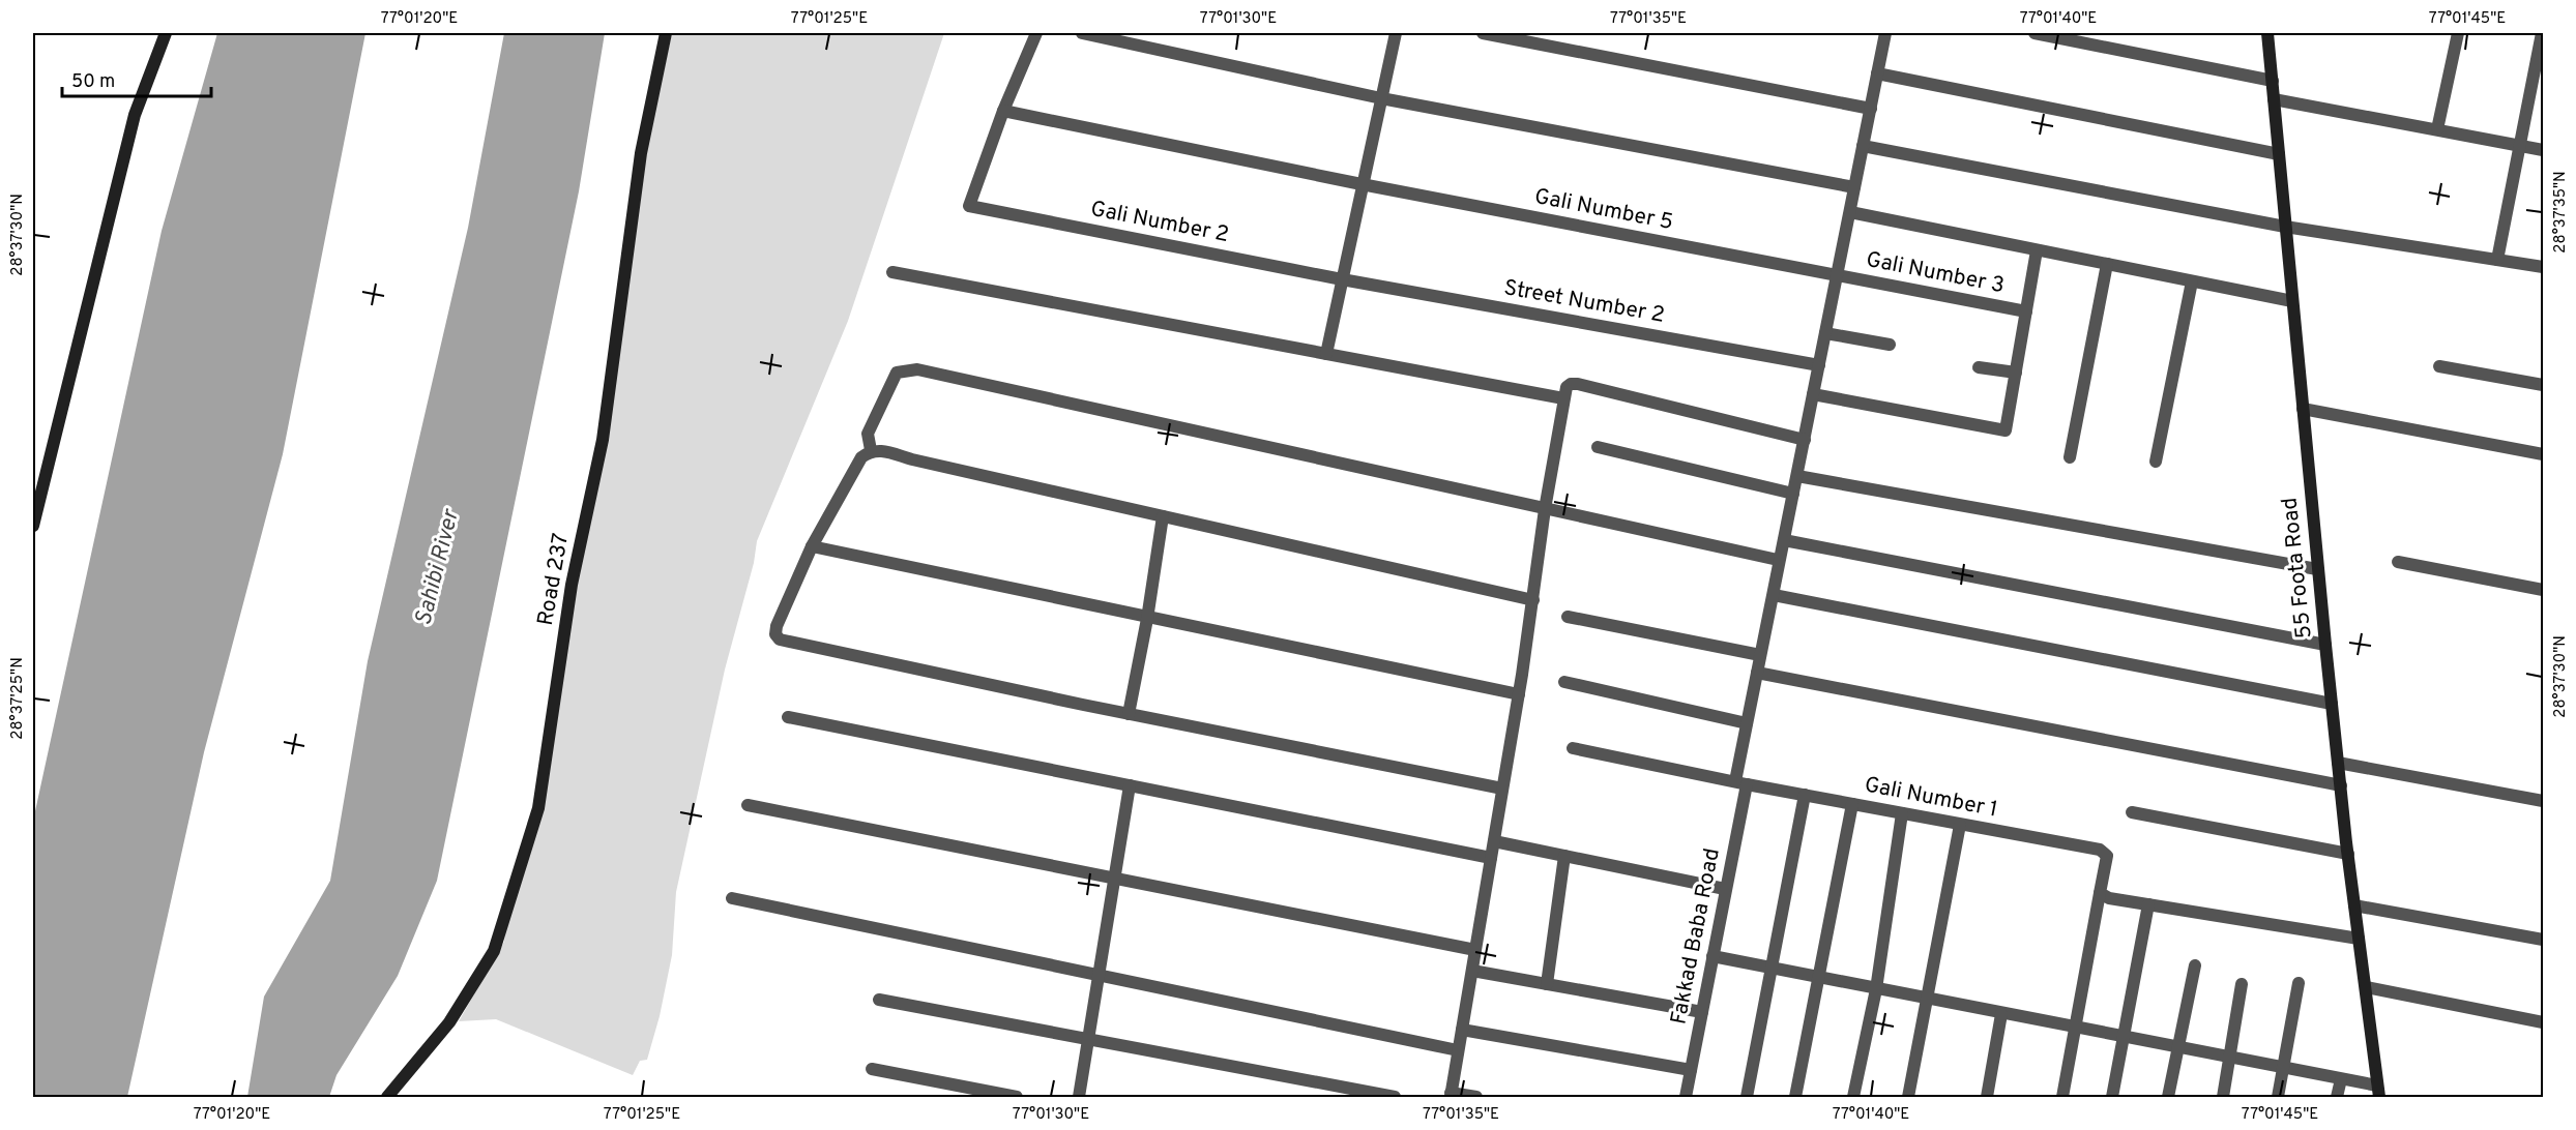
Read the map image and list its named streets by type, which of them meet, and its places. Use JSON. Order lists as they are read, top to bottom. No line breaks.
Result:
{"streets":{"street":["Gali Number 5","Gali Number 2","Gali Number 3","Street Number 2","55 Foota Road","Road 237","Gali Number 1","Fakkad Baba Road"]},"crossings":[["Gali Number 5","Gali Number 2"],["Gali Number 5","Gali Number 3"],["Gali Number 5","Fakkad Baba Road"],["Gali Number 2","Street Number 2"],["Gali Number 3","Fakkad Baba Road"],["Street Number 2","Fakkad Baba Road"],["Gali Number 1","Fakkad Baba Road"]],"water":["Sahibi River"],"scale_bar":"50 m","coordinates":["77°01'20\"E","77°01'25\"E","77°01'30\"E","77°01'35\"E","77°01'40\"E","77°01'45\"E","28°37'35\"N","28°37'30\"N","28°37'25\"N"]}
